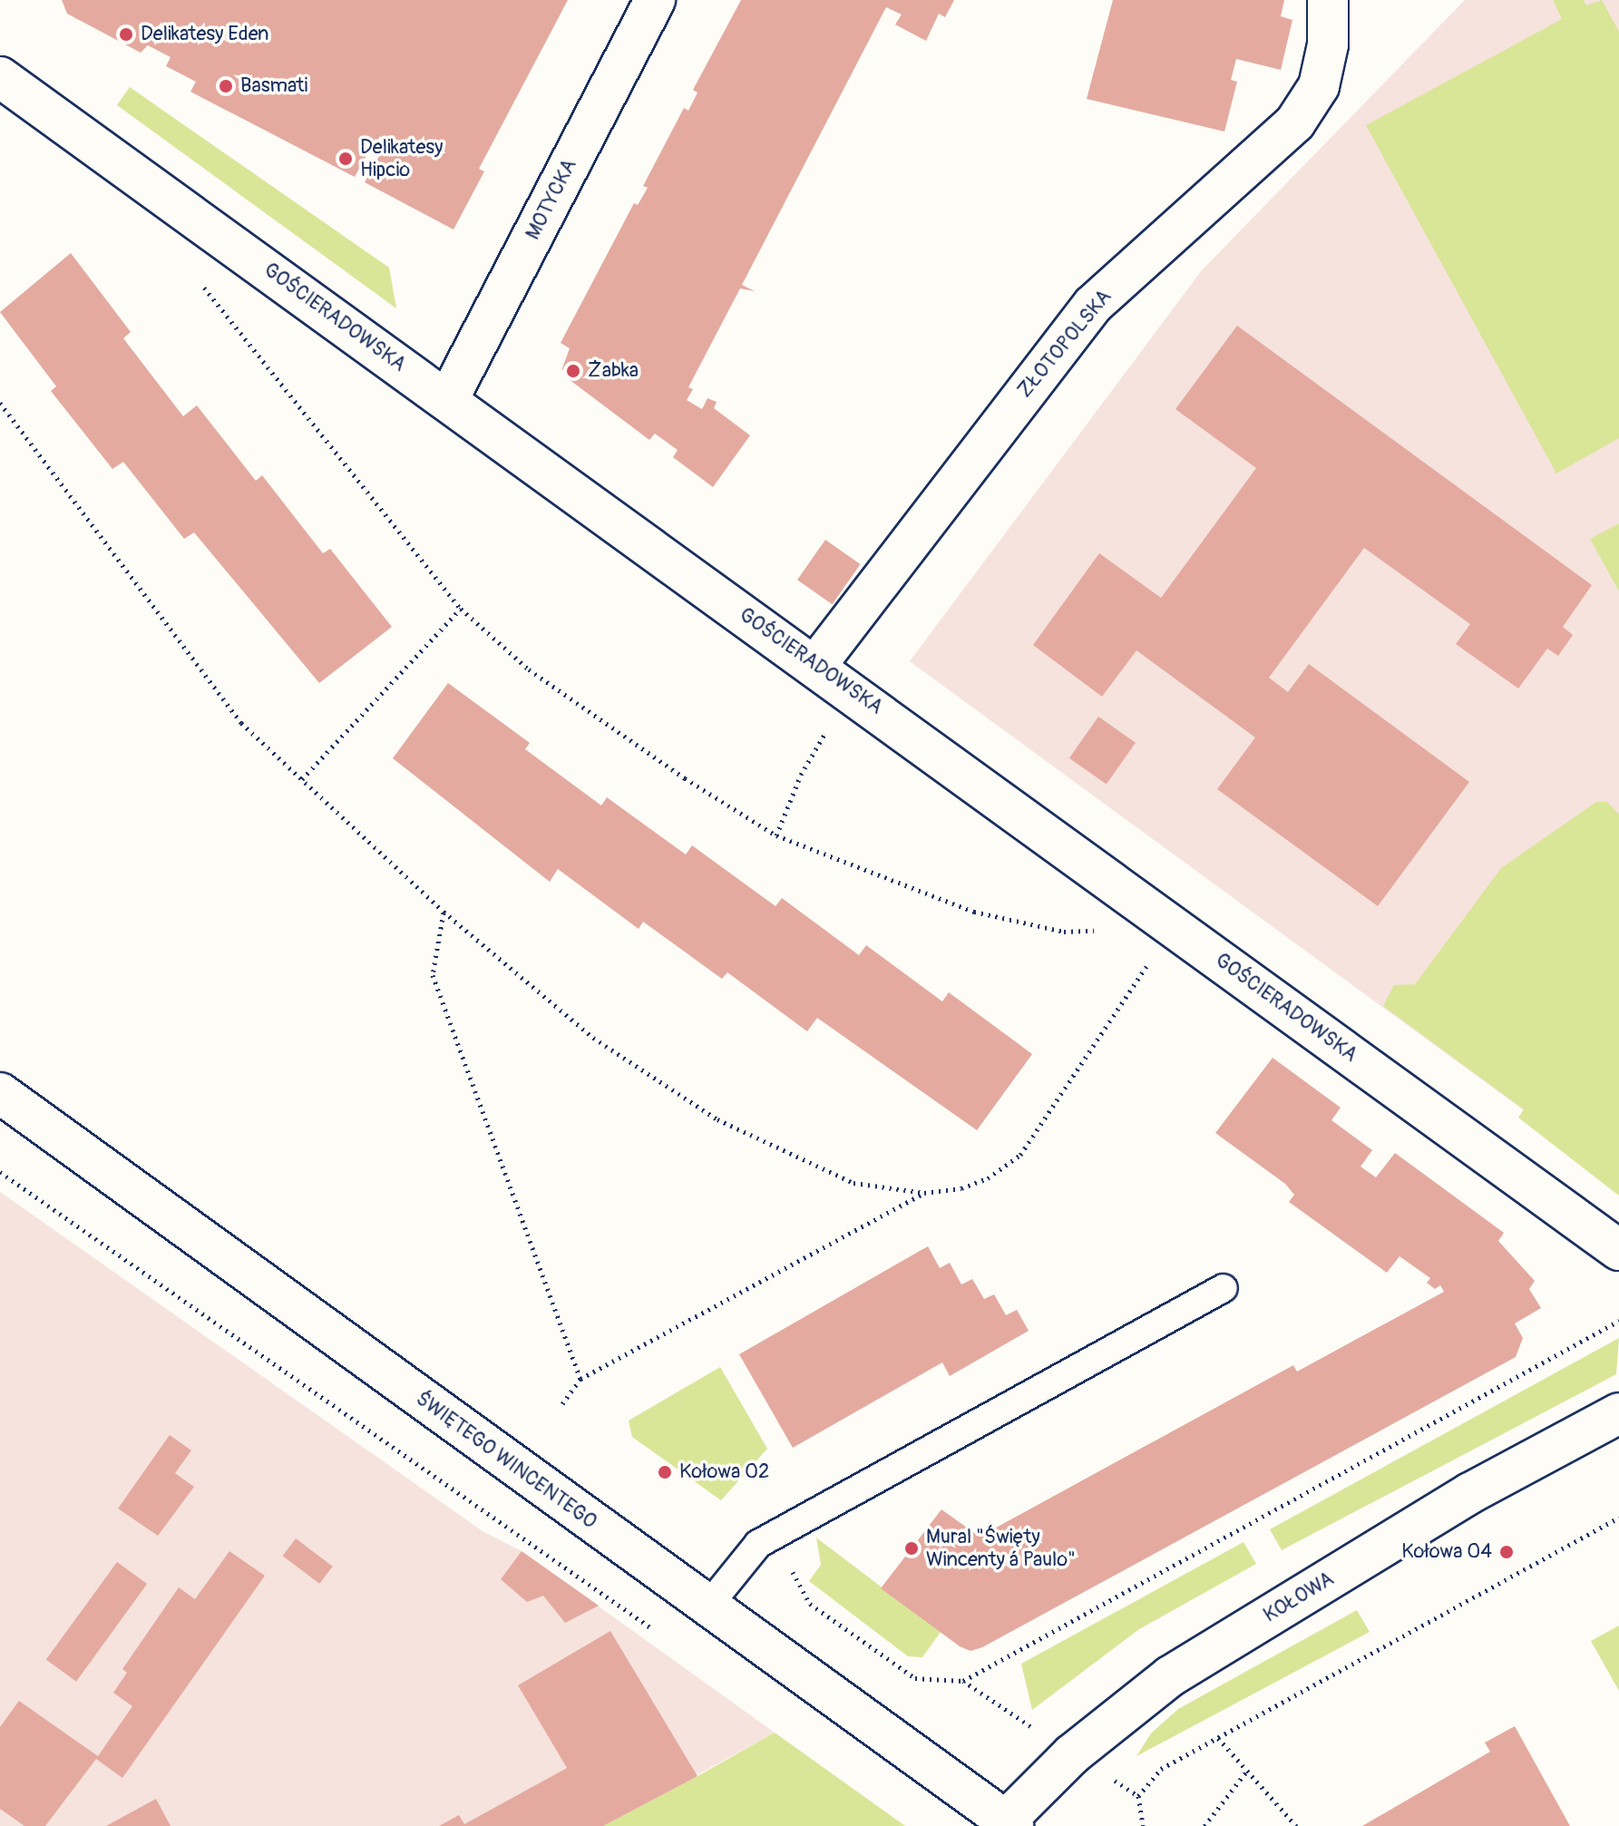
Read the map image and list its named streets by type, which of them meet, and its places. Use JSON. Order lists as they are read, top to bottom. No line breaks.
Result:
{"streets":{"street":["MOTYCKA","GOŚCIERADOWSKA","ZŁOTOPOLSKA","ŚWIĘTEGO WINCENTEGO","KOŁOWA"]},"crossings":[["MOTYCKA","GOŚCIERADOWSKA"],["GOŚCIERADOWSKA","ZŁOTOPOLSKA"],["ŚWIĘTEGO WINCENTEGO","KOŁOWA"]],"places":["Delikatesy Eden","Basmati","Delikatesy Hipcio","Żabka","Kołowa 02","Mural \"Święty Wincenty á Paulo\"","Kołowa 04"]}
